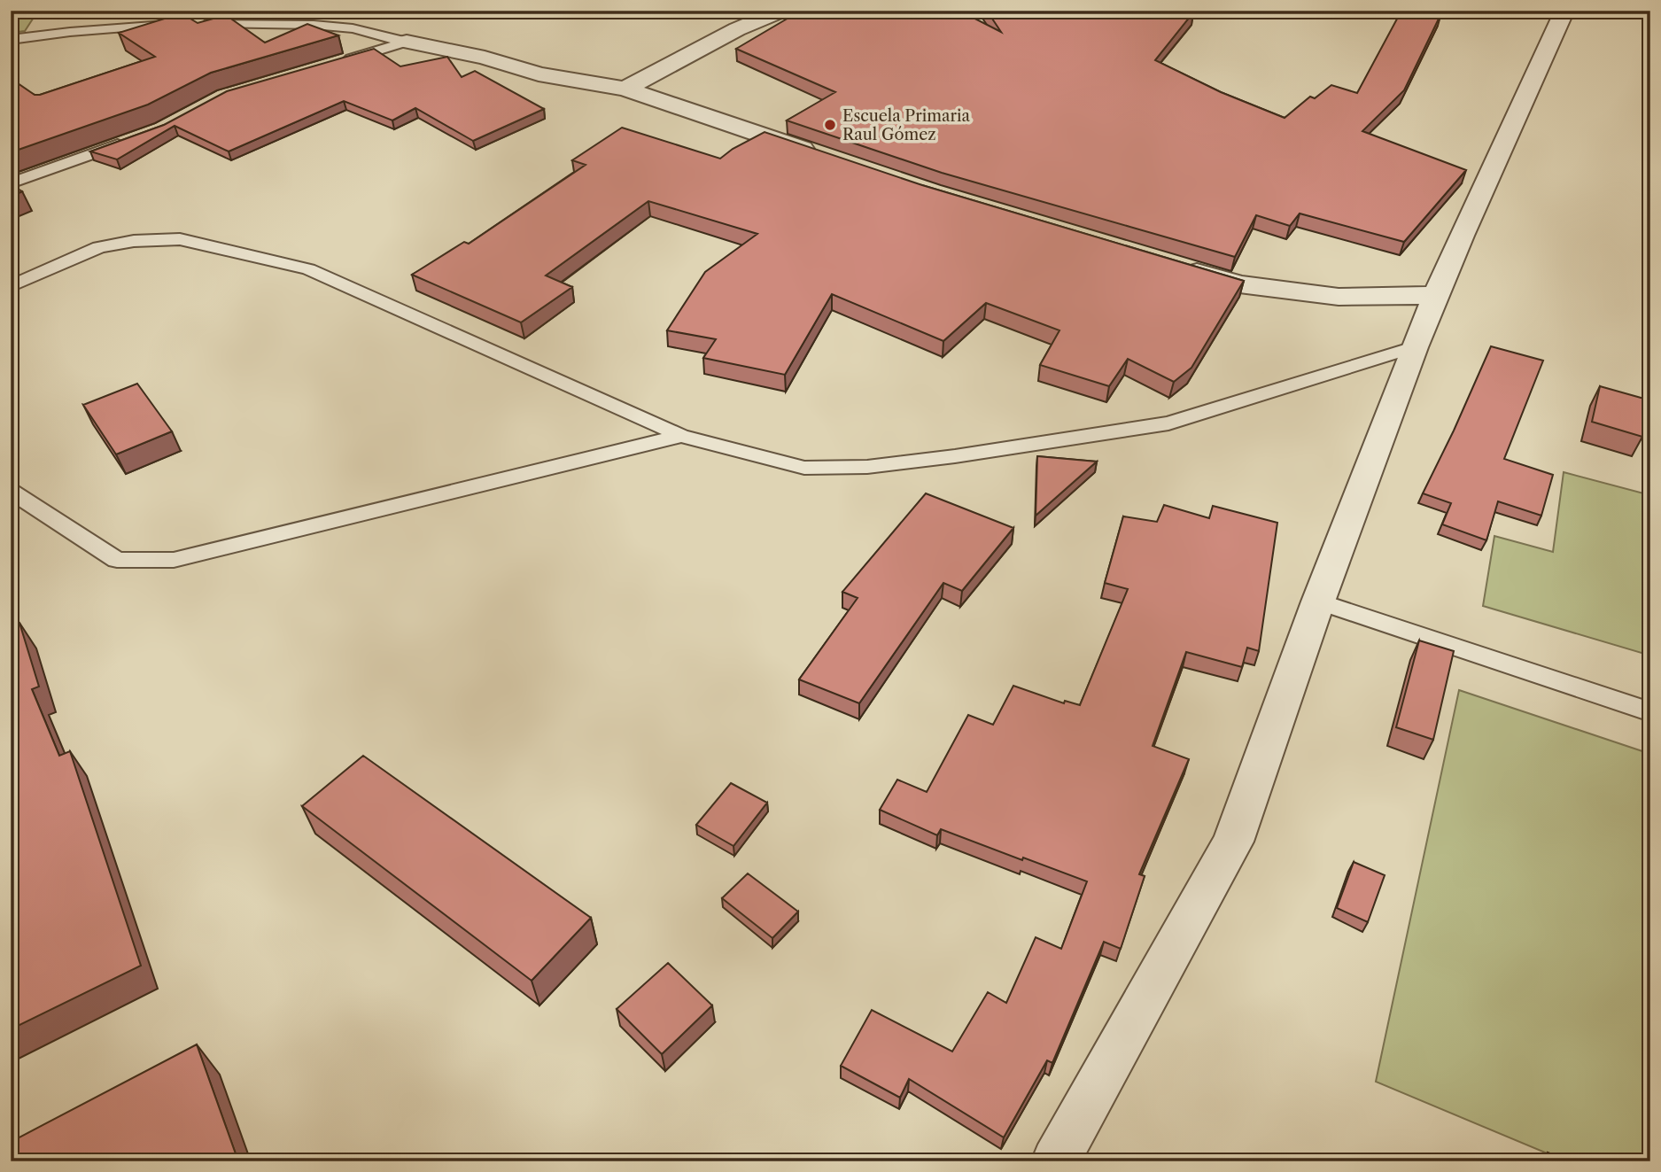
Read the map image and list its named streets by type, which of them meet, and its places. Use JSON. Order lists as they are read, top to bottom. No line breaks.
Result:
{"places":["Escuela Primaria Raul Gómez"]}
